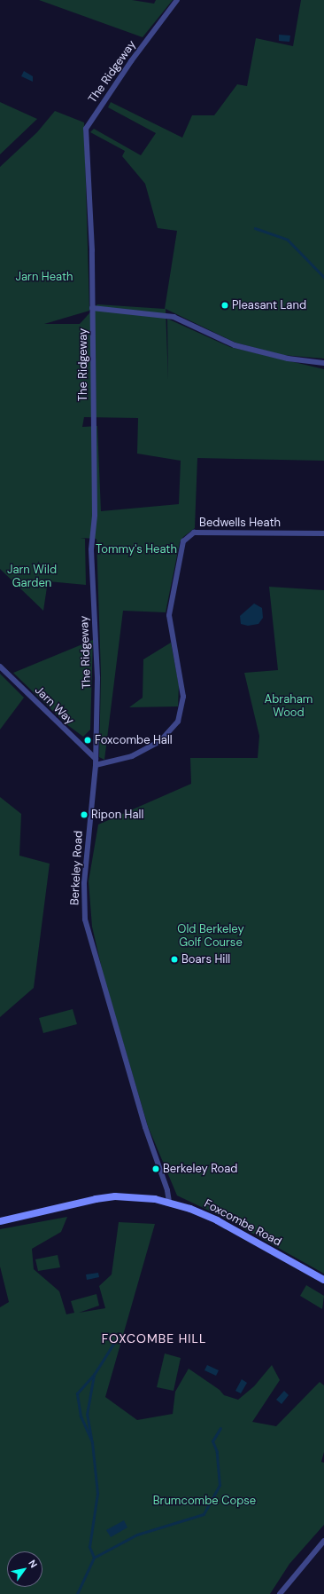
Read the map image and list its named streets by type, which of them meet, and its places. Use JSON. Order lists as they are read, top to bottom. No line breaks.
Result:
{"streets":{"street":["The Ridgeway","Bedwells Heath","Jarn Way","Berkeley Road","Foxcombe Road"]},"crossings":[["The Ridgeway","Jarn Way"],["The Ridgeway","Berkeley Road"],["Bedwells Heath","Berkeley Road"],["Jarn Way","Berkeley Road"],["Berkeley Road","Foxcombe Road"]],"districts":["FOXCOMBE HILL"],"parks":["Jarn Heath","Tommy's Heath","Jarn Wild Garden","Abraham Wood","Old Berkeley Golf Course","Brumcombe Copse"],"places":["Pleasant Land","Foxcombe Hall","Ripon Hall","Boars Hill","Berkeley Road"],"north":"top right"}
